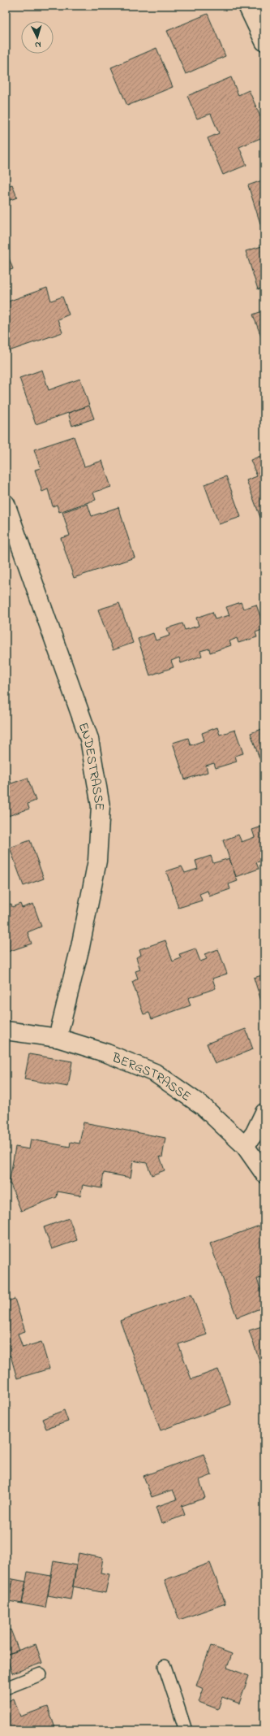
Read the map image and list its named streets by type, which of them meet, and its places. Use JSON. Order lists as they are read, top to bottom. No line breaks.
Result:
{"streets":{"street":["ENDESTRASSE","BERGSTRASSE"]},"crossings":[["ENDESTRASSE","BERGSTRASSE"]],"north":"bottom"}
